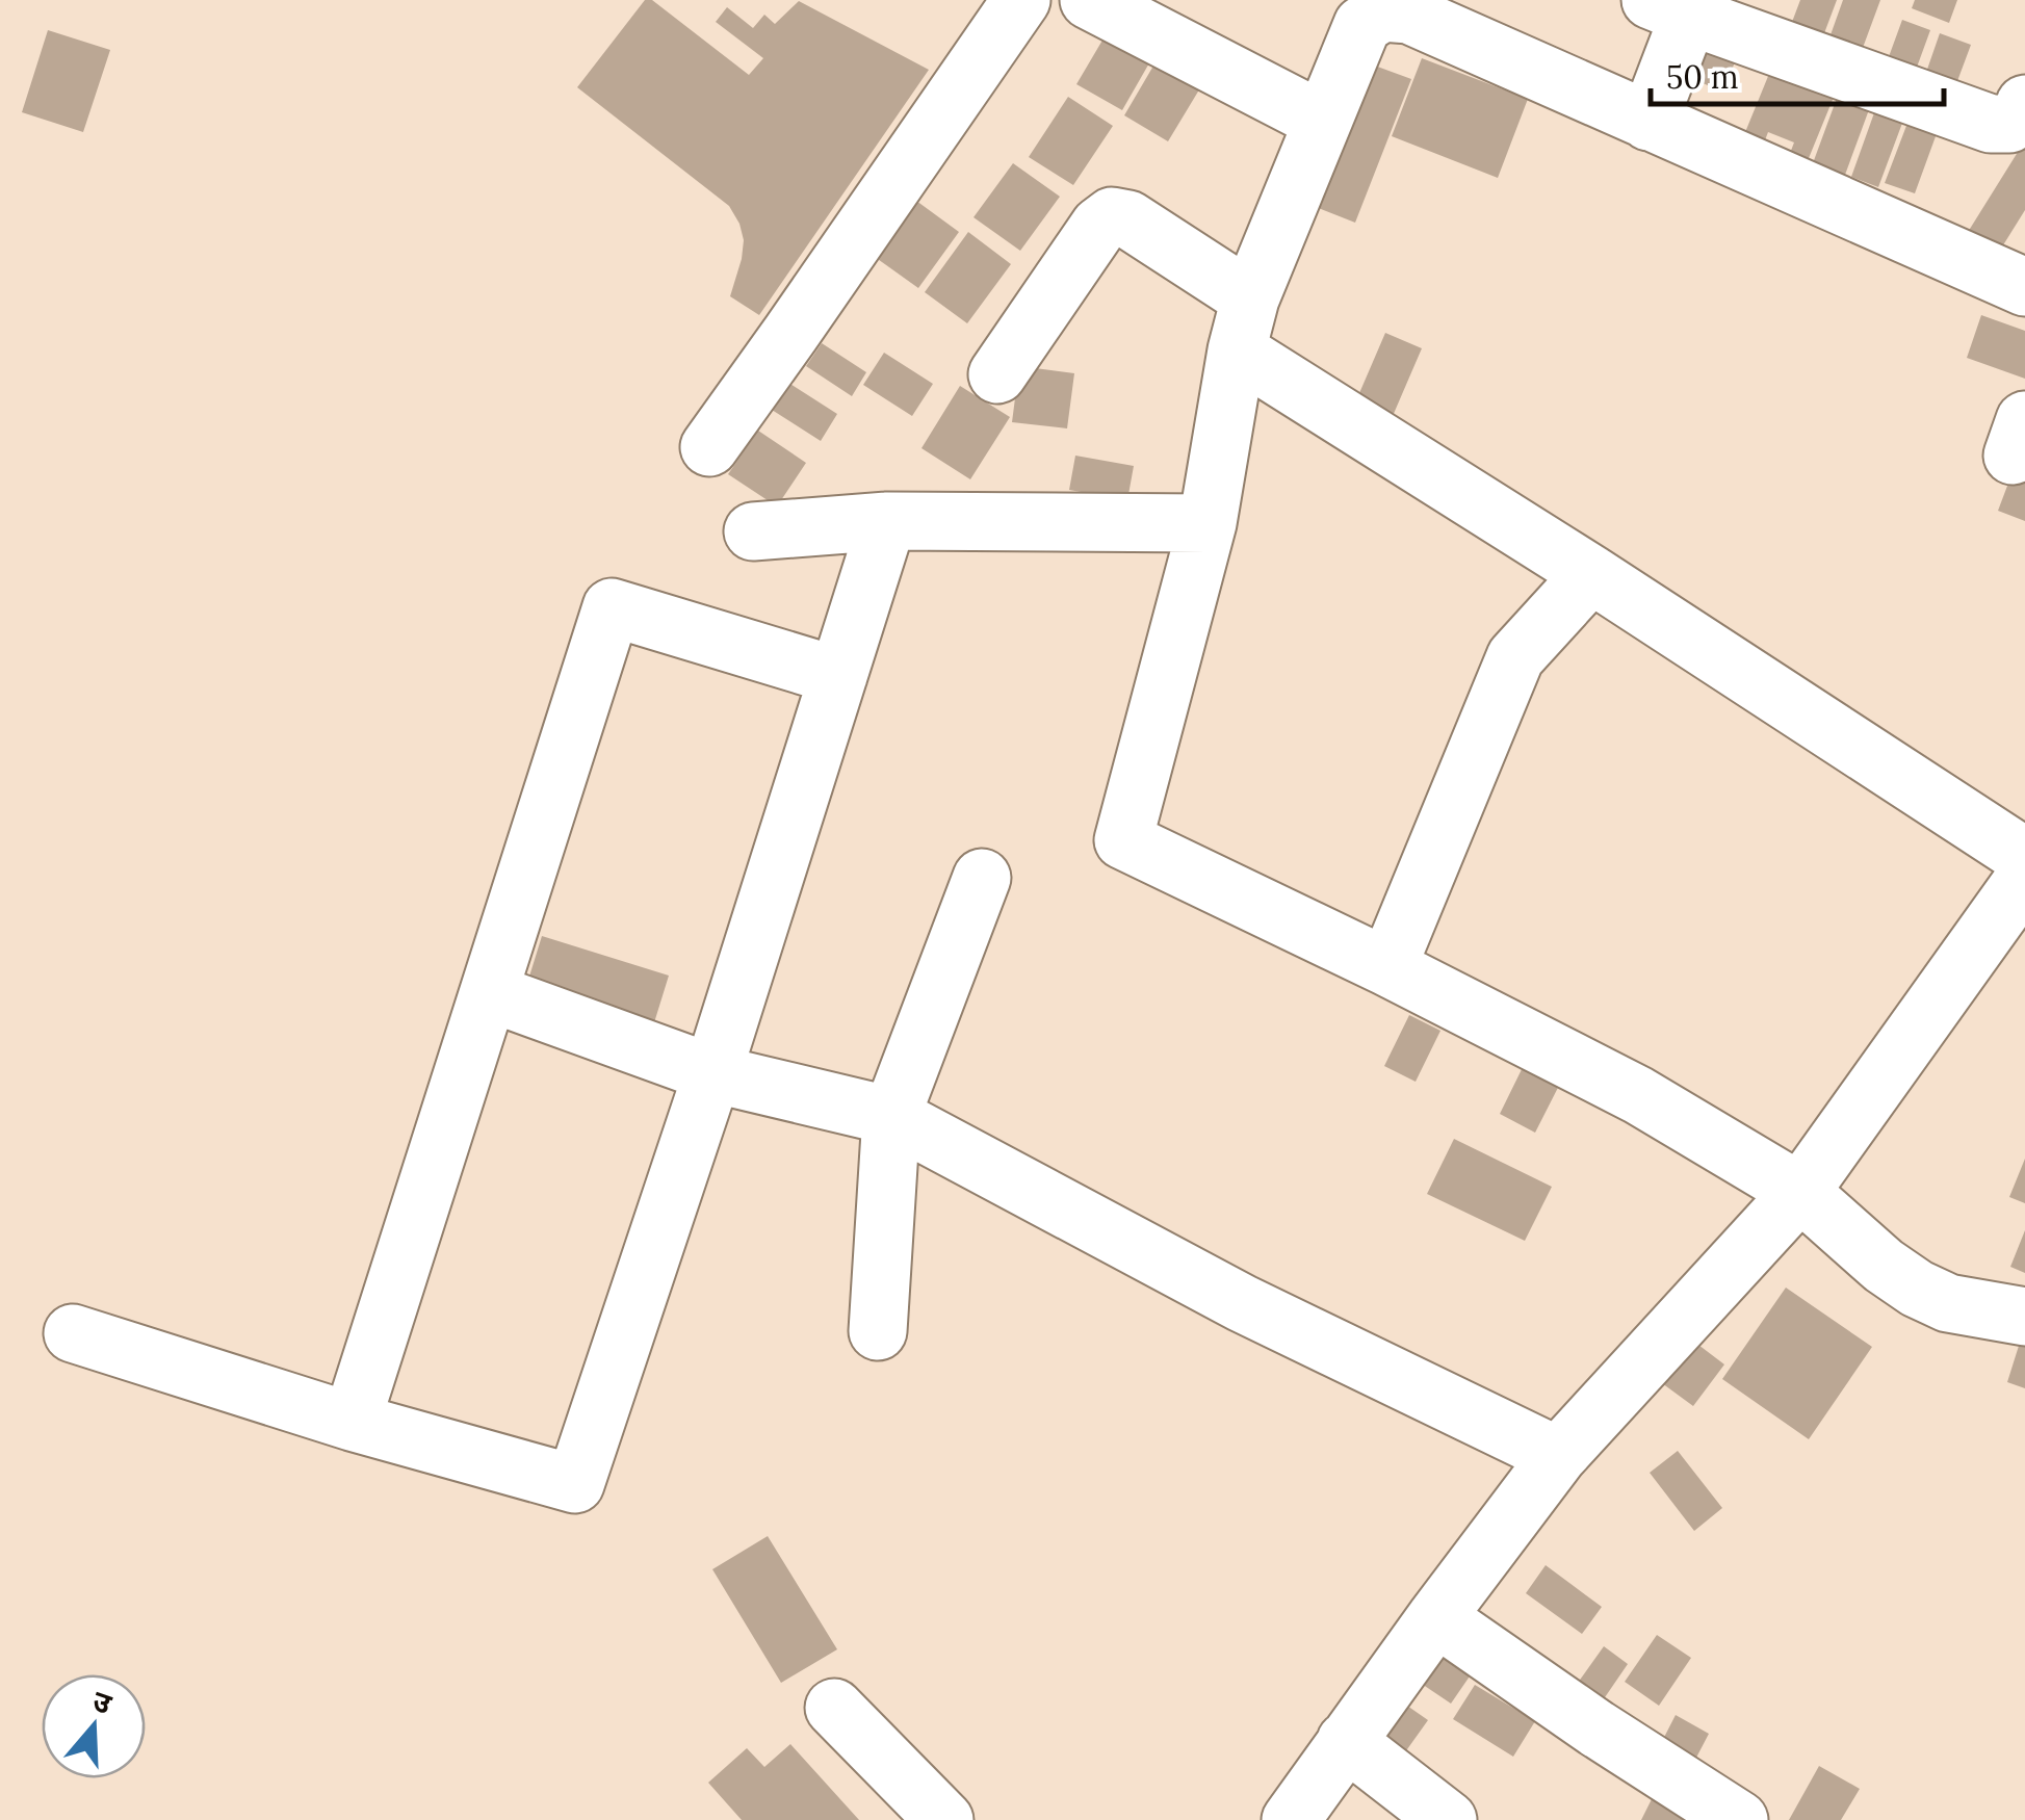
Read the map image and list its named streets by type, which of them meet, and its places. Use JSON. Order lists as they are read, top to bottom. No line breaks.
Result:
{"scale_bar":"50 m","north":"top"}
